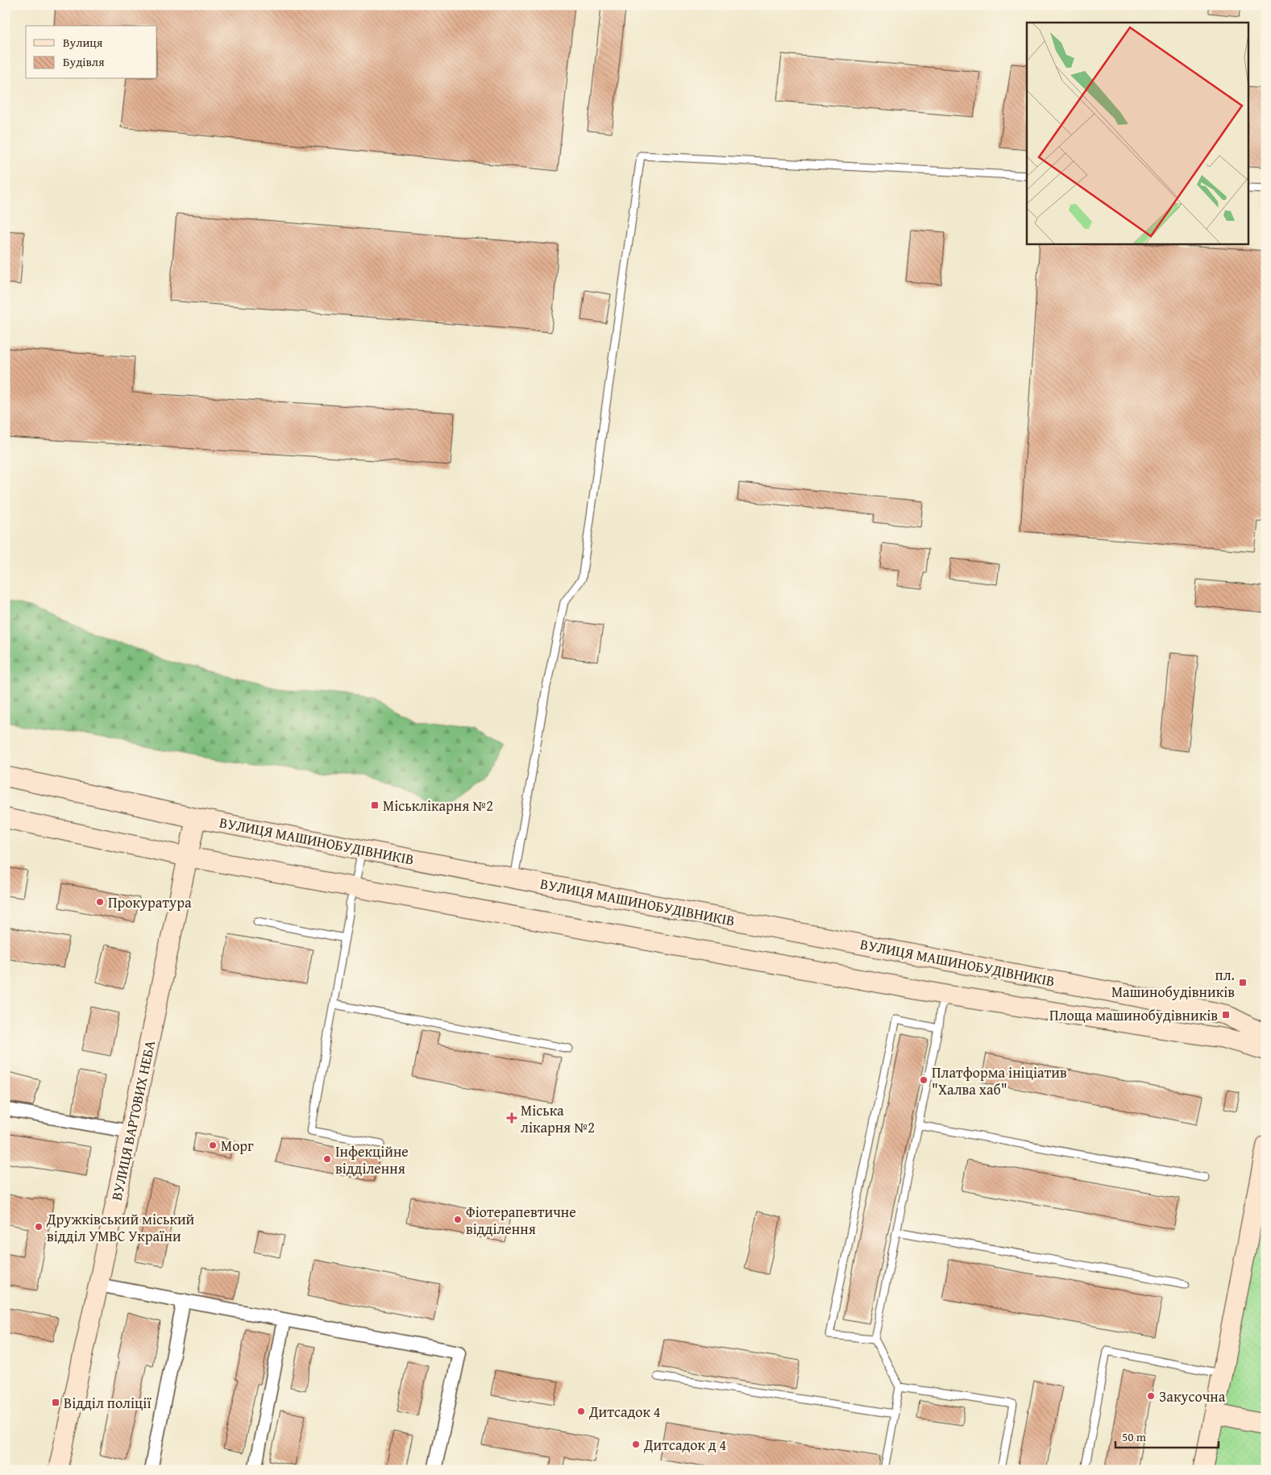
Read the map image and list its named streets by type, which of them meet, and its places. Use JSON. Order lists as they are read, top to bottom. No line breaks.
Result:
{"streets":{"street":["ВУЛИЦЯ МАШИНОБУДІВНИКІВ","ВУЛИЦЯ ВАРТОВИХ НЕБА"]},"crossings":[["ВУЛИЦЯ МАШИНОБУДІВНИКІВ","ВУЛИЦЯ ВАРТОВИХ НЕБА"]],"places":{"transit":["Міськлікарня №2","пл. Машинобудівників","Площа машинобудівників","Відділ поліції"],"other":["Прокуратура","Платформа ініціатив \"Халва хаб\"","Морг","Інфекційне відділення","Фіотерапевтичне відділення","Дружківський міський відділ УМВС України","Закусочна","Дитсадок 4","Дитсадок д 4"],"health":["Міська лікарня №2"]},"legend":["Вулиця","Будівля"],"scale_bar":"50 m"}
